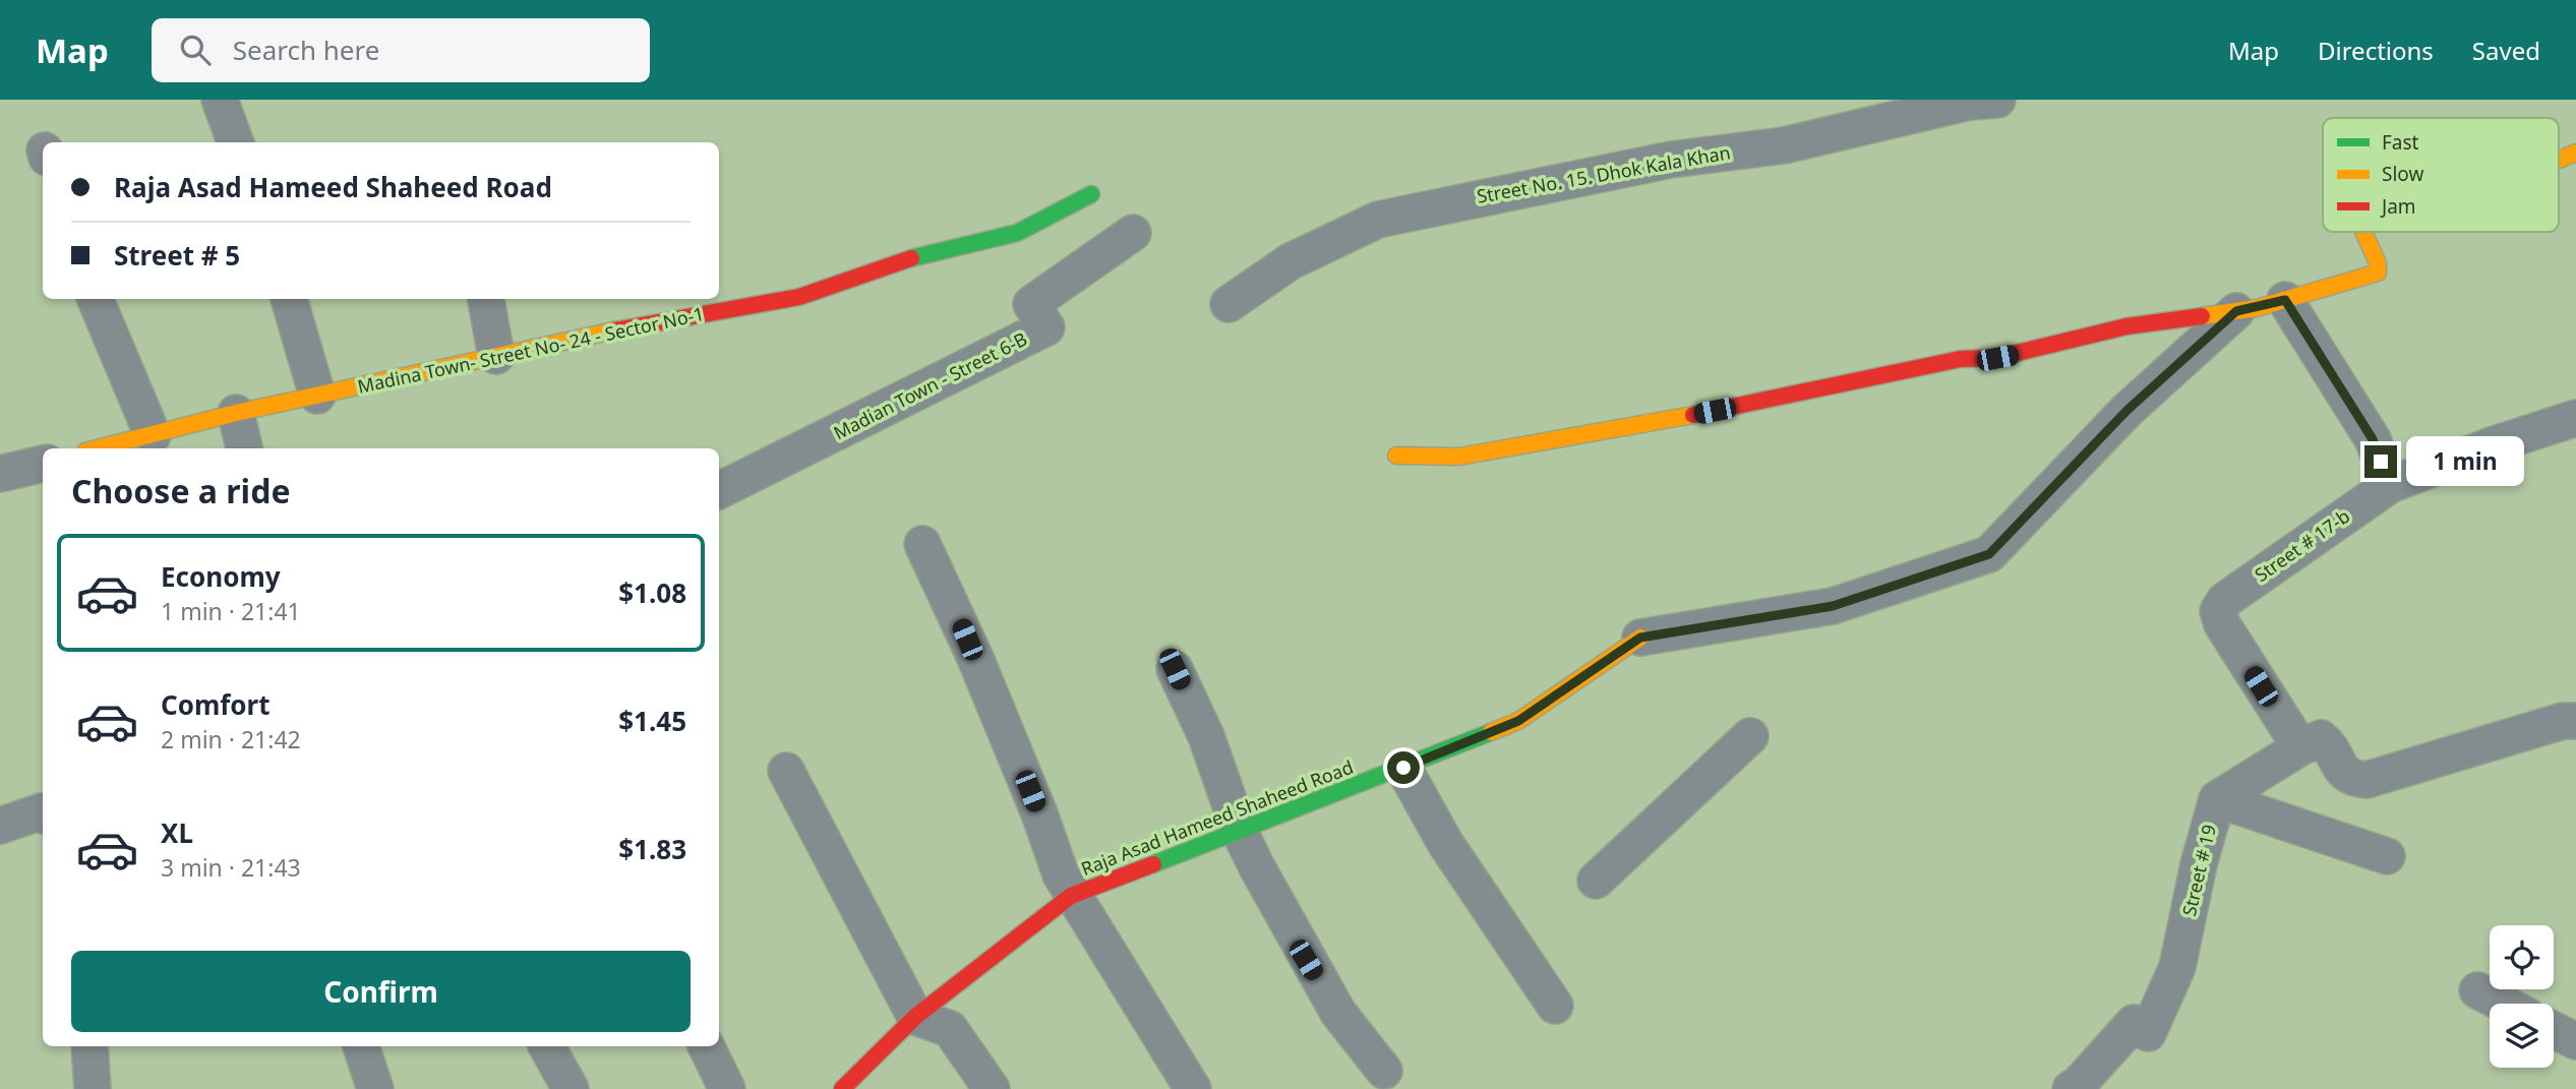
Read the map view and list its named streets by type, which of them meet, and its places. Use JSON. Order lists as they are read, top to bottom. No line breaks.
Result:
{"streets":{"street":["Street No. 15. Dhok Kala Khan","Madina Town- Street No- 24 - Sector No-1","Madian Town - Street 6-B","Street # 17-b","Raja Asad Hameed Shaheed Road","Street # 19"]},"crossings":[["Street # 17-b","Street # 19"]],"legend":["Fast","Slow","Jam"],"page":{"header":"Map","search":"Search here","nav":["Map","Directions","Saved"],"banner":["Raja Asad Hameed Shaheed Road","Street # 5"],"bubble":"1 min","heading":"Choose a ride","list":[{"name":"Economy","note":"1 min · 21:41","value":"$1.08"},{"name":"Comfort","note":"2 min · 21:42","value":"$1.45"},{"name":"XL","note":"3 min · 21:43","value":"$1.83"}],"buttons":"Confirm"}}
